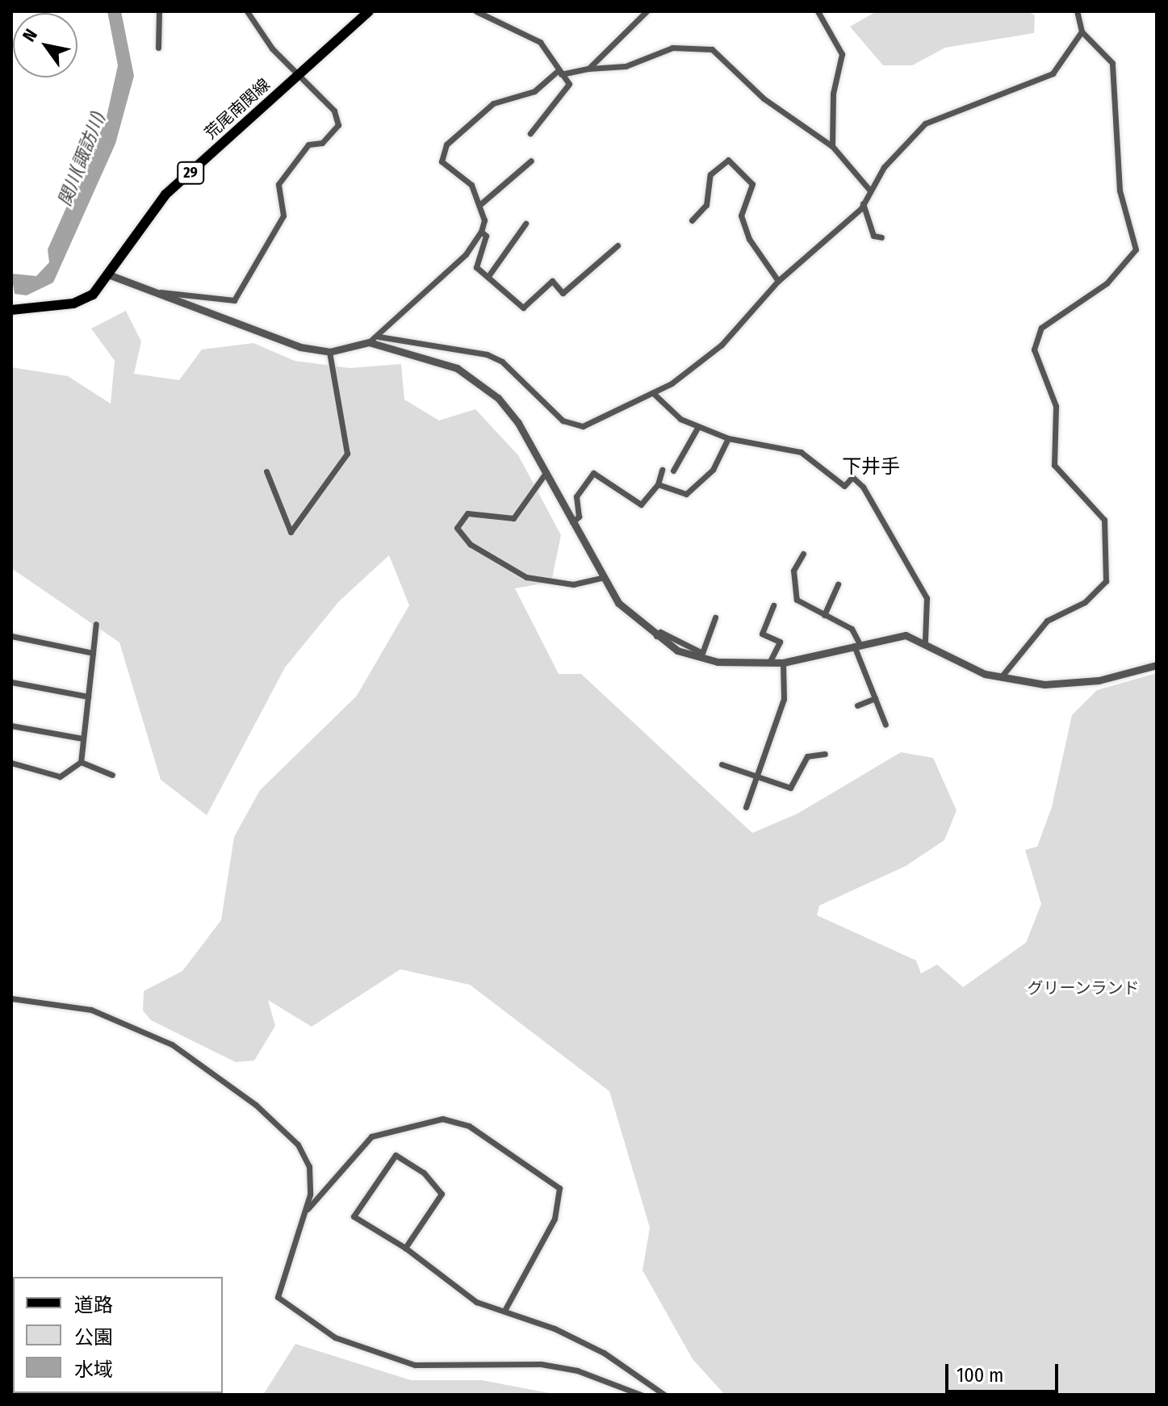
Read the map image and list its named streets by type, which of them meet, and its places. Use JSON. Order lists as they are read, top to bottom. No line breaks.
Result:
{"streets":{"main road":["荒尾南関線","29"]},"districts":["下井手"],"water":["関川(諏訪川)"],"parks":["グリーンランド"],"legend":["道路","公園","水域"],"scale_bar":"100 m","north":"top left"}
